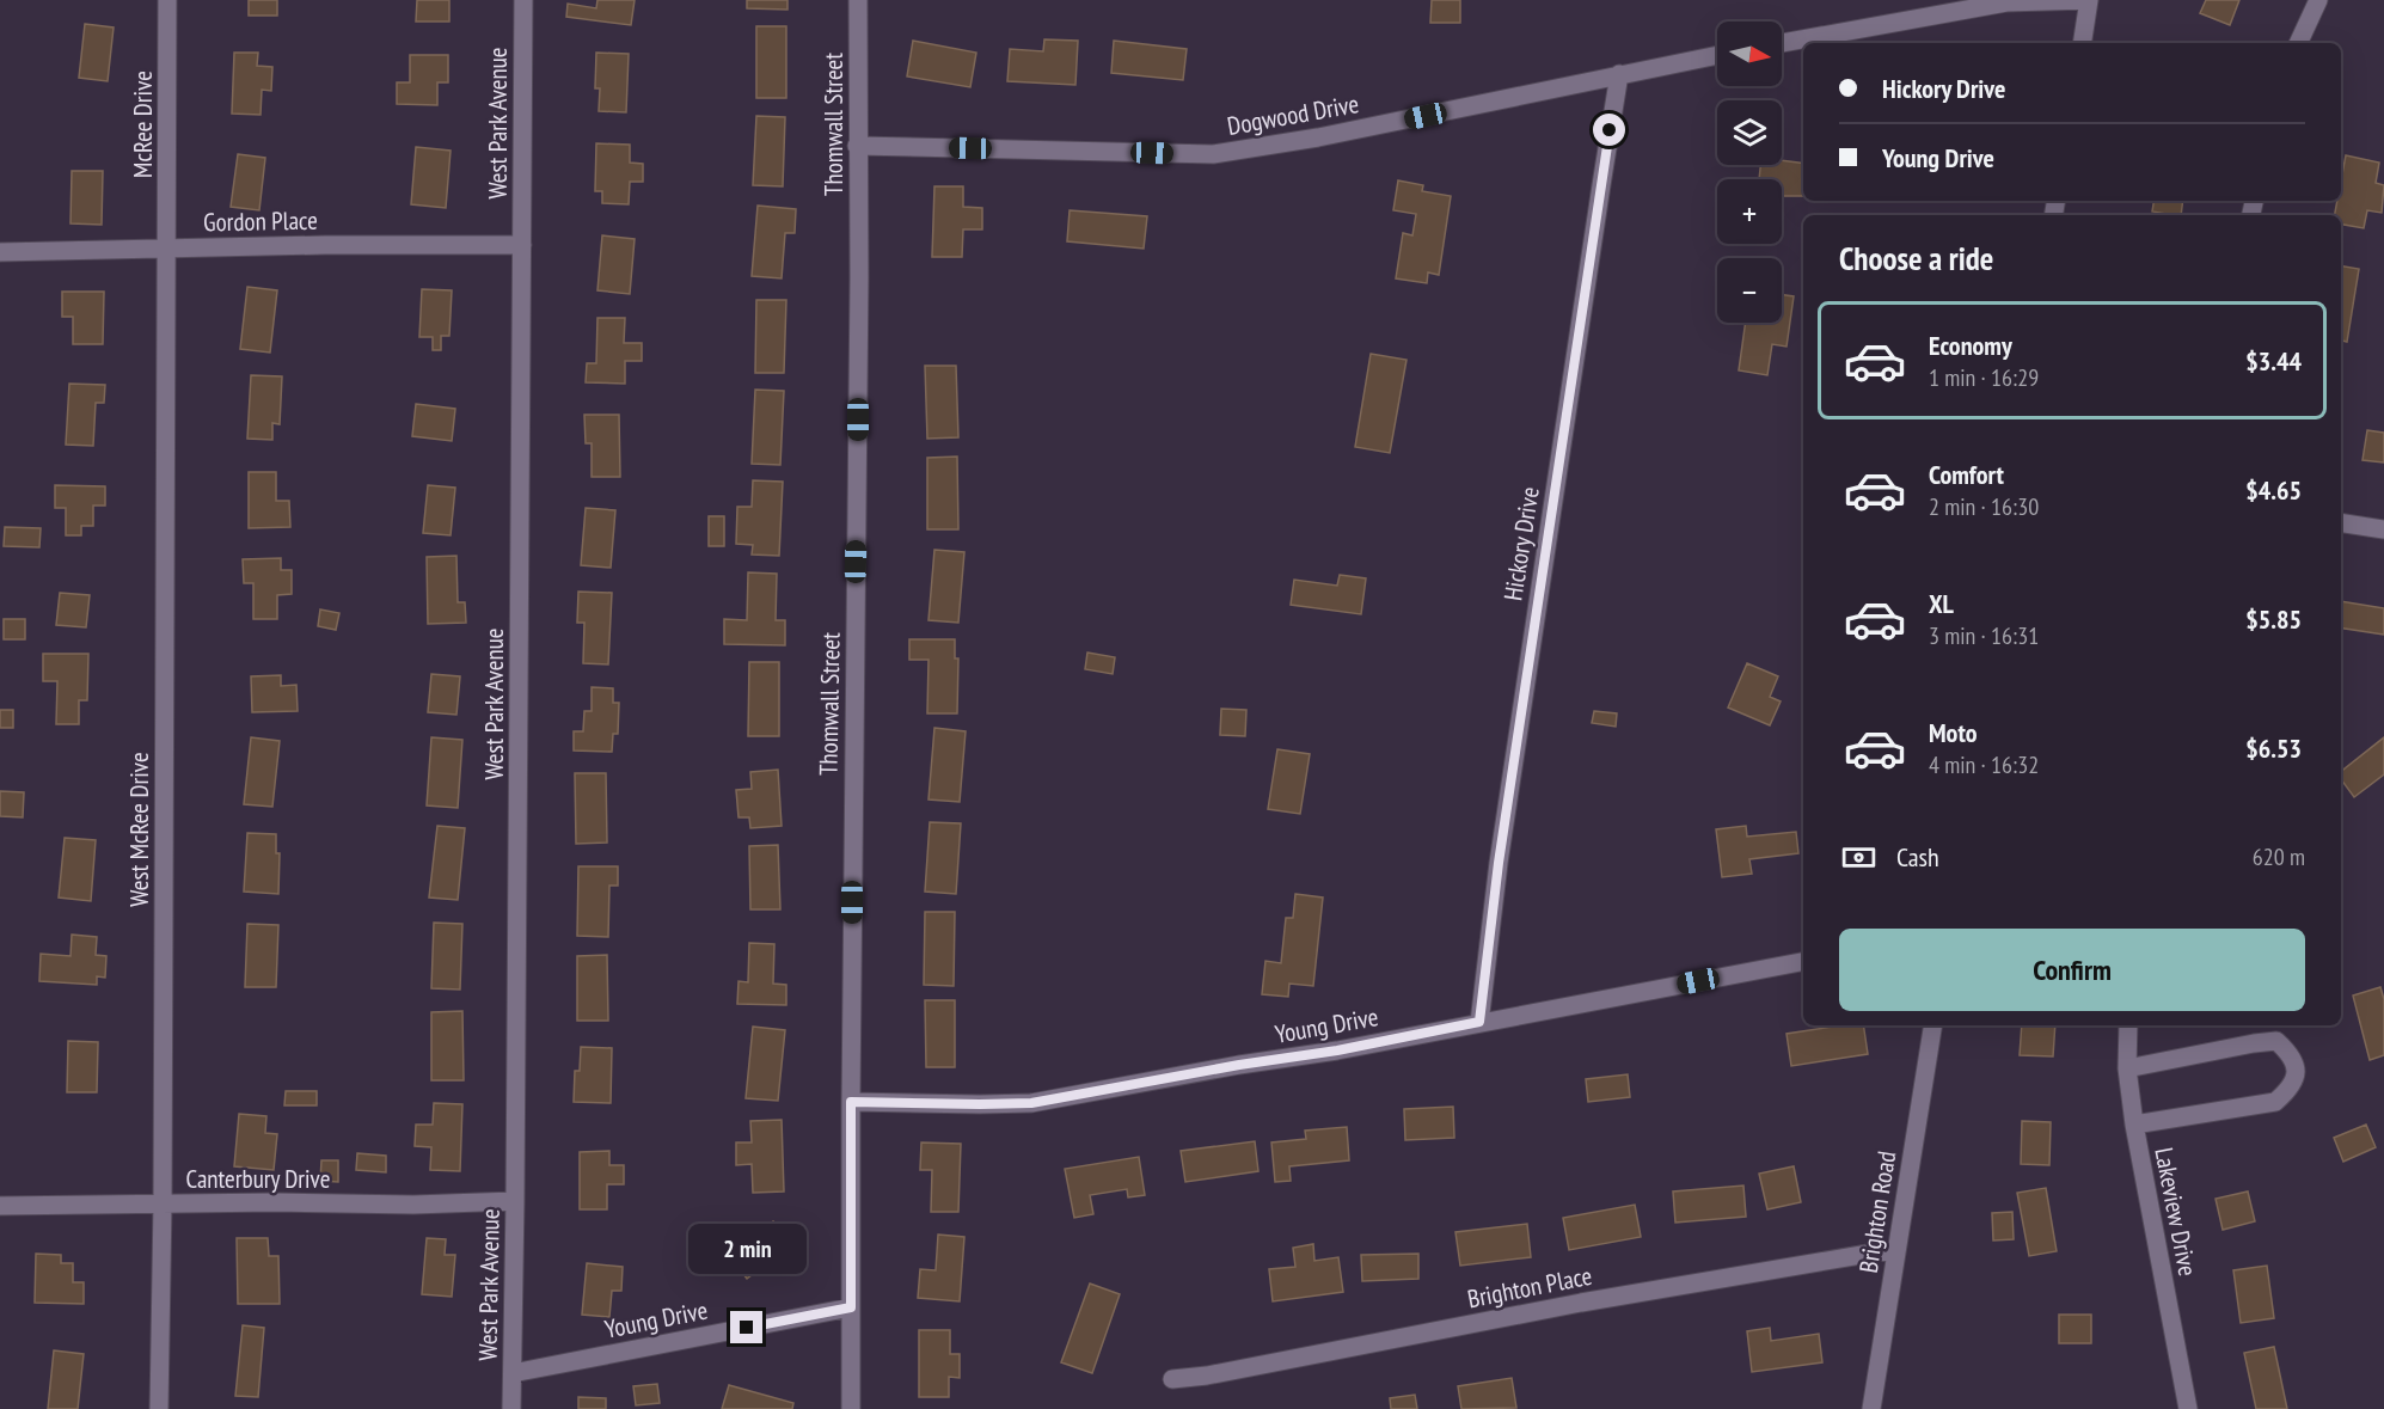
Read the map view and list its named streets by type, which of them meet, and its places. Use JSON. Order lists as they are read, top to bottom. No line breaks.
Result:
{"streets":{"street":["Dogwood Drive","West Park Avenue","McRee Drive","Thomwall Street","Gordon Place","Hickory Drive","West McRee Drive","Young Drive","Canterbury Drive","Brighton Road","Lakeview Drive","Brighton Place"]},"crossings":[["Dogwood Drive","Thomwall Street"],["Dogwood Drive","Hickory Drive"],["West Park Avenue","Gordon Place"],["West Park Avenue","Young Drive"],["West Park Avenue","Canterbury Drive"],["McRee Drive","Gordon Place"],["McRee Drive","West McRee Drive"],["Thomwall Street","Young Drive"],["Gordon Place","West McRee Drive"],["Hickory Drive","Young Drive"],["West McRee Drive","Canterbury Drive"],["Brighton Road","Brighton Place"]],"north":"right","page":{"map_buttons":["+","−"],"banner":["Hickory Drive","Young Drive"],"heading":"Choose a ride","list":[{"name":"Economy","note":"1 min · 16:29","value":"$3.44"},{"name":"Comfort","note":"2 min · 16:30","value":"$4.65"},{"name":"XL","note":"3 min · 16:31","value":"$5.85"},{"name":"Moto","note":"4 min · 16:32","value":"$6.53"}],"pay":["Cash","620 m"],"buttons":"Confirm","bubble":"2 min"}}
